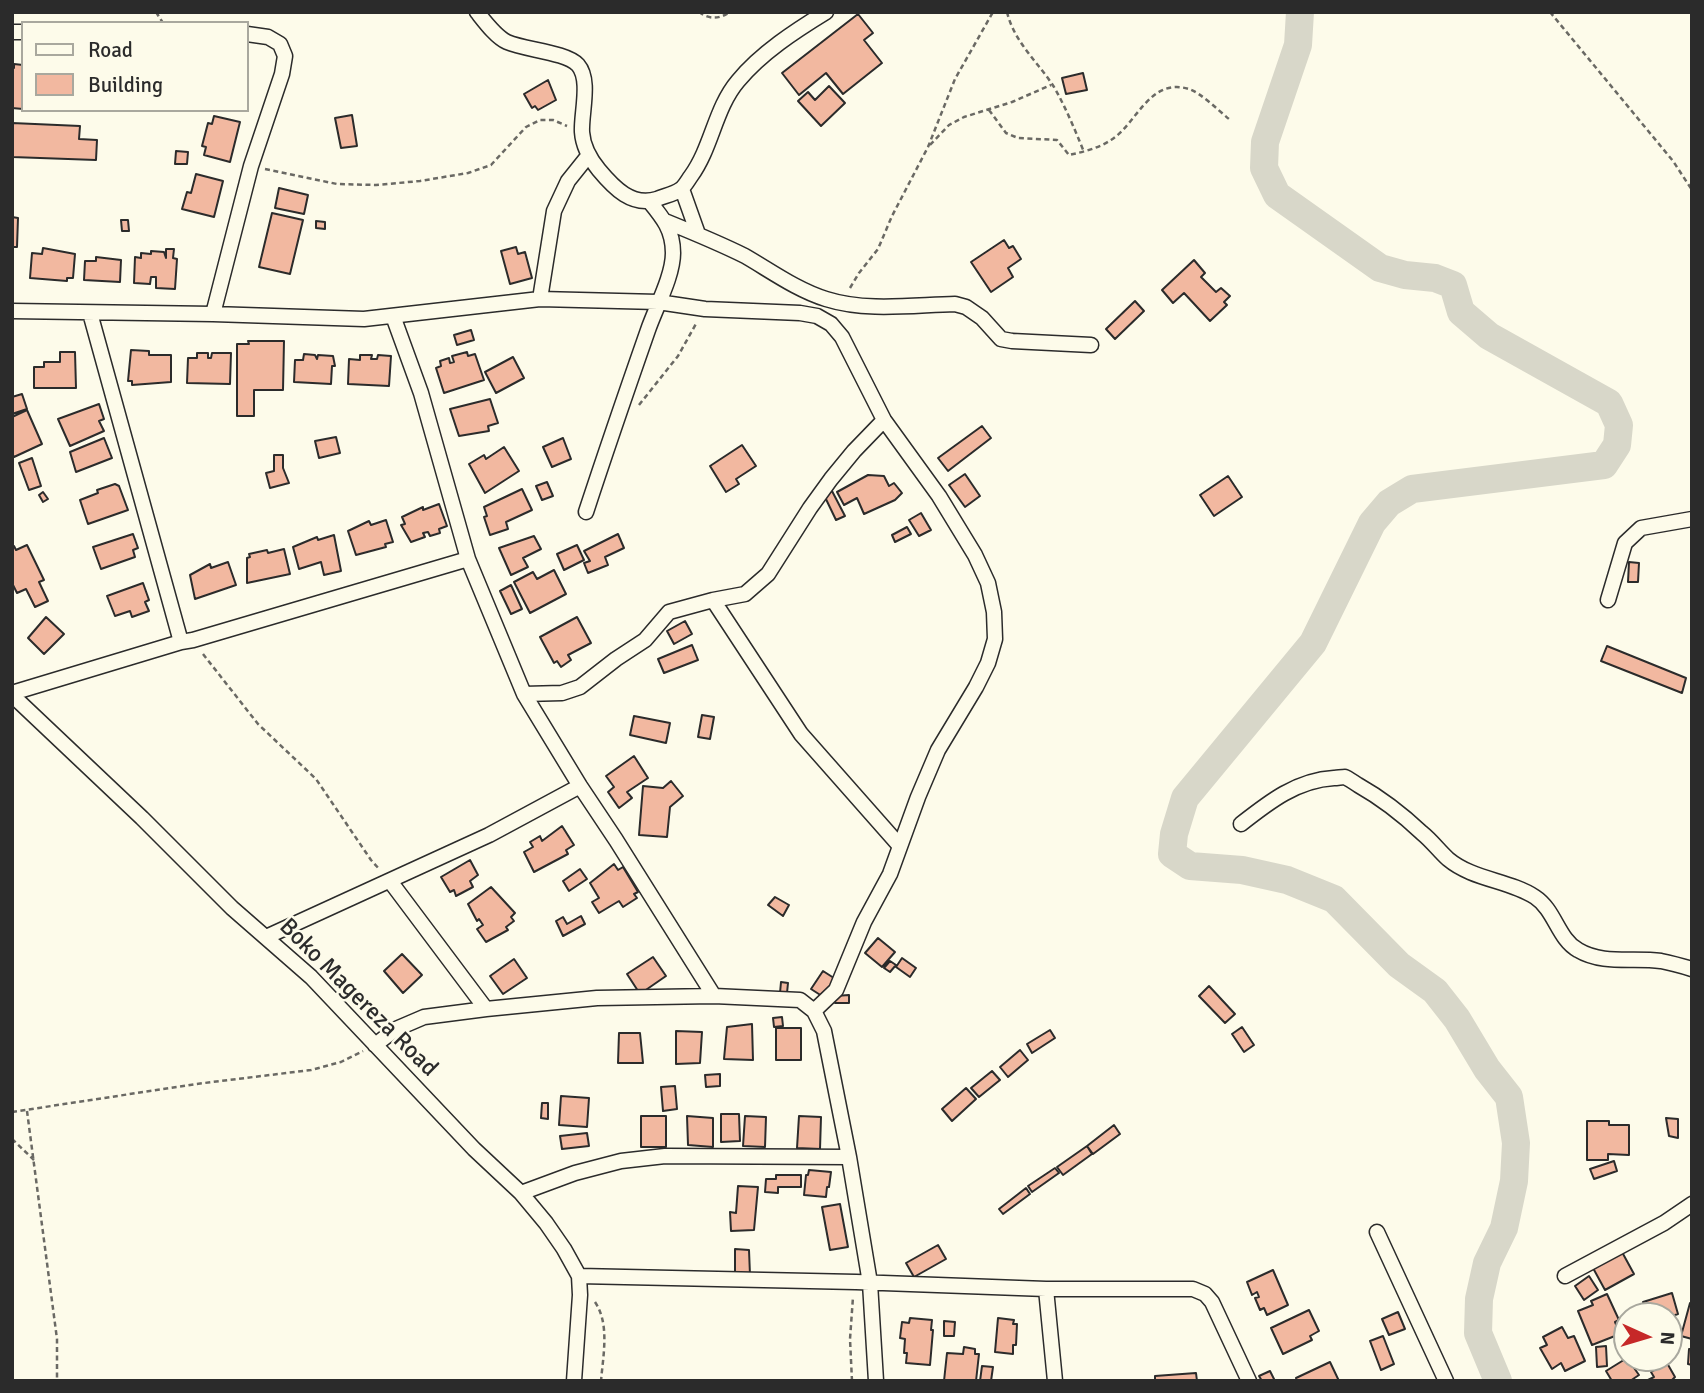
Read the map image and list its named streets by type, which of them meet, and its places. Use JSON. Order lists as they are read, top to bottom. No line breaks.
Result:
{"streets":{"street":["Boko Magereza Road"]},"legend":["Road","Building"],"north":"right"}
